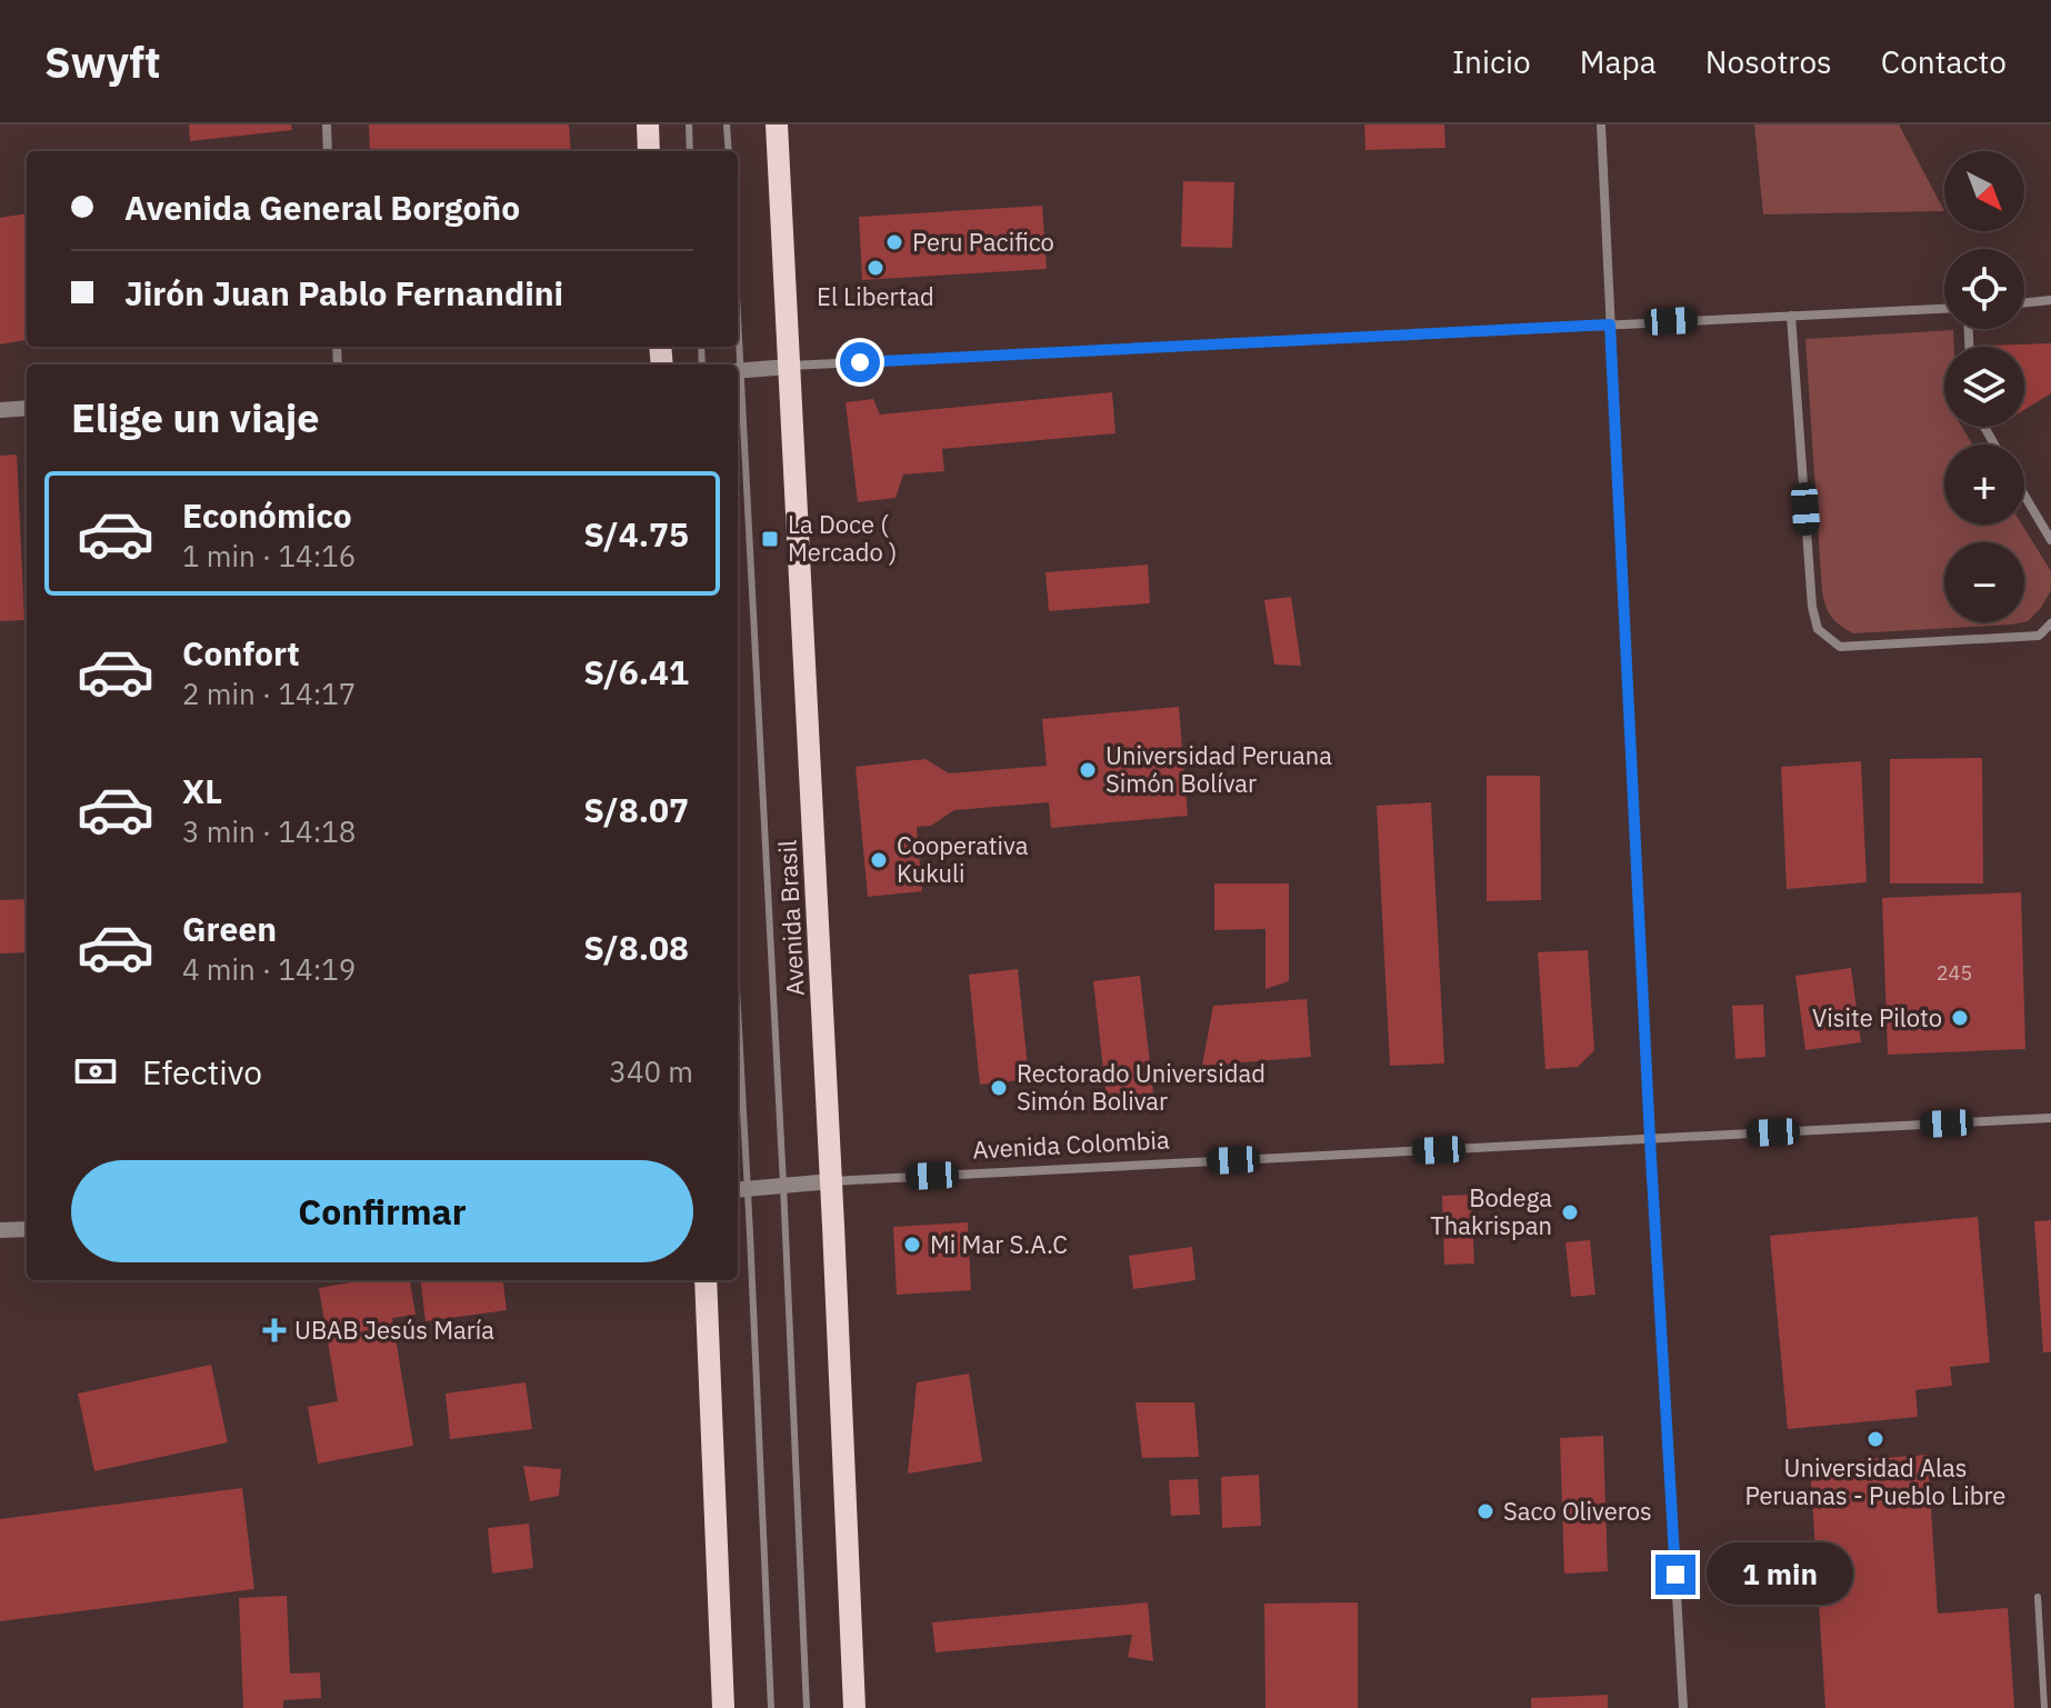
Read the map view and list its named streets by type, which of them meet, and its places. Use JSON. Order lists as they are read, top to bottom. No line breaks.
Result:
{"streets":{"main road":["Avenida Brasil"],"street":["Avenida Colombia"]},"crossings":[["Avenida Brasil","Avenida Colombia"]],"places":{"other":["Peru Pacifico","El Libertad","Universidad Peruana Simón Bolívar","Cooperativa Kukuli","Visite Piloto","Rectorado Universidad Simón Bolivar","Bodega Thakrispan","Mi Mar S.A.C","Universidad Alas Peruanas - Pueblo Libre","Saco Oliveros"],"transit":["La Doce ( Mercado )"],"health":["UBAB Jesús María"]},"house_numbers":["245"],"north":"bottom right","page":{"header":"Swyft","nav":["Inicio","Mapa","Nosotros","Contacto"],"map_buttons":["+","−"],"banner":["Avenida General Borgoño","Jirón Juan Pablo Fernandini"],"heading":"Elige un viaje","list":[{"name":"Económico","note":"1 min · 14:16","value":"S/4.75"},{"name":"Confort","note":"2 min · 14:17","value":"S/6.41"},{"name":"XL","note":"3 min · 14:18","value":"S/8.07"},{"name":"Green","note":"4 min · 14:19","value":"S/8.08"}],"pay":["Efectivo","340 m"],"buttons":"Confirmar","bubble":"1 min"}}
